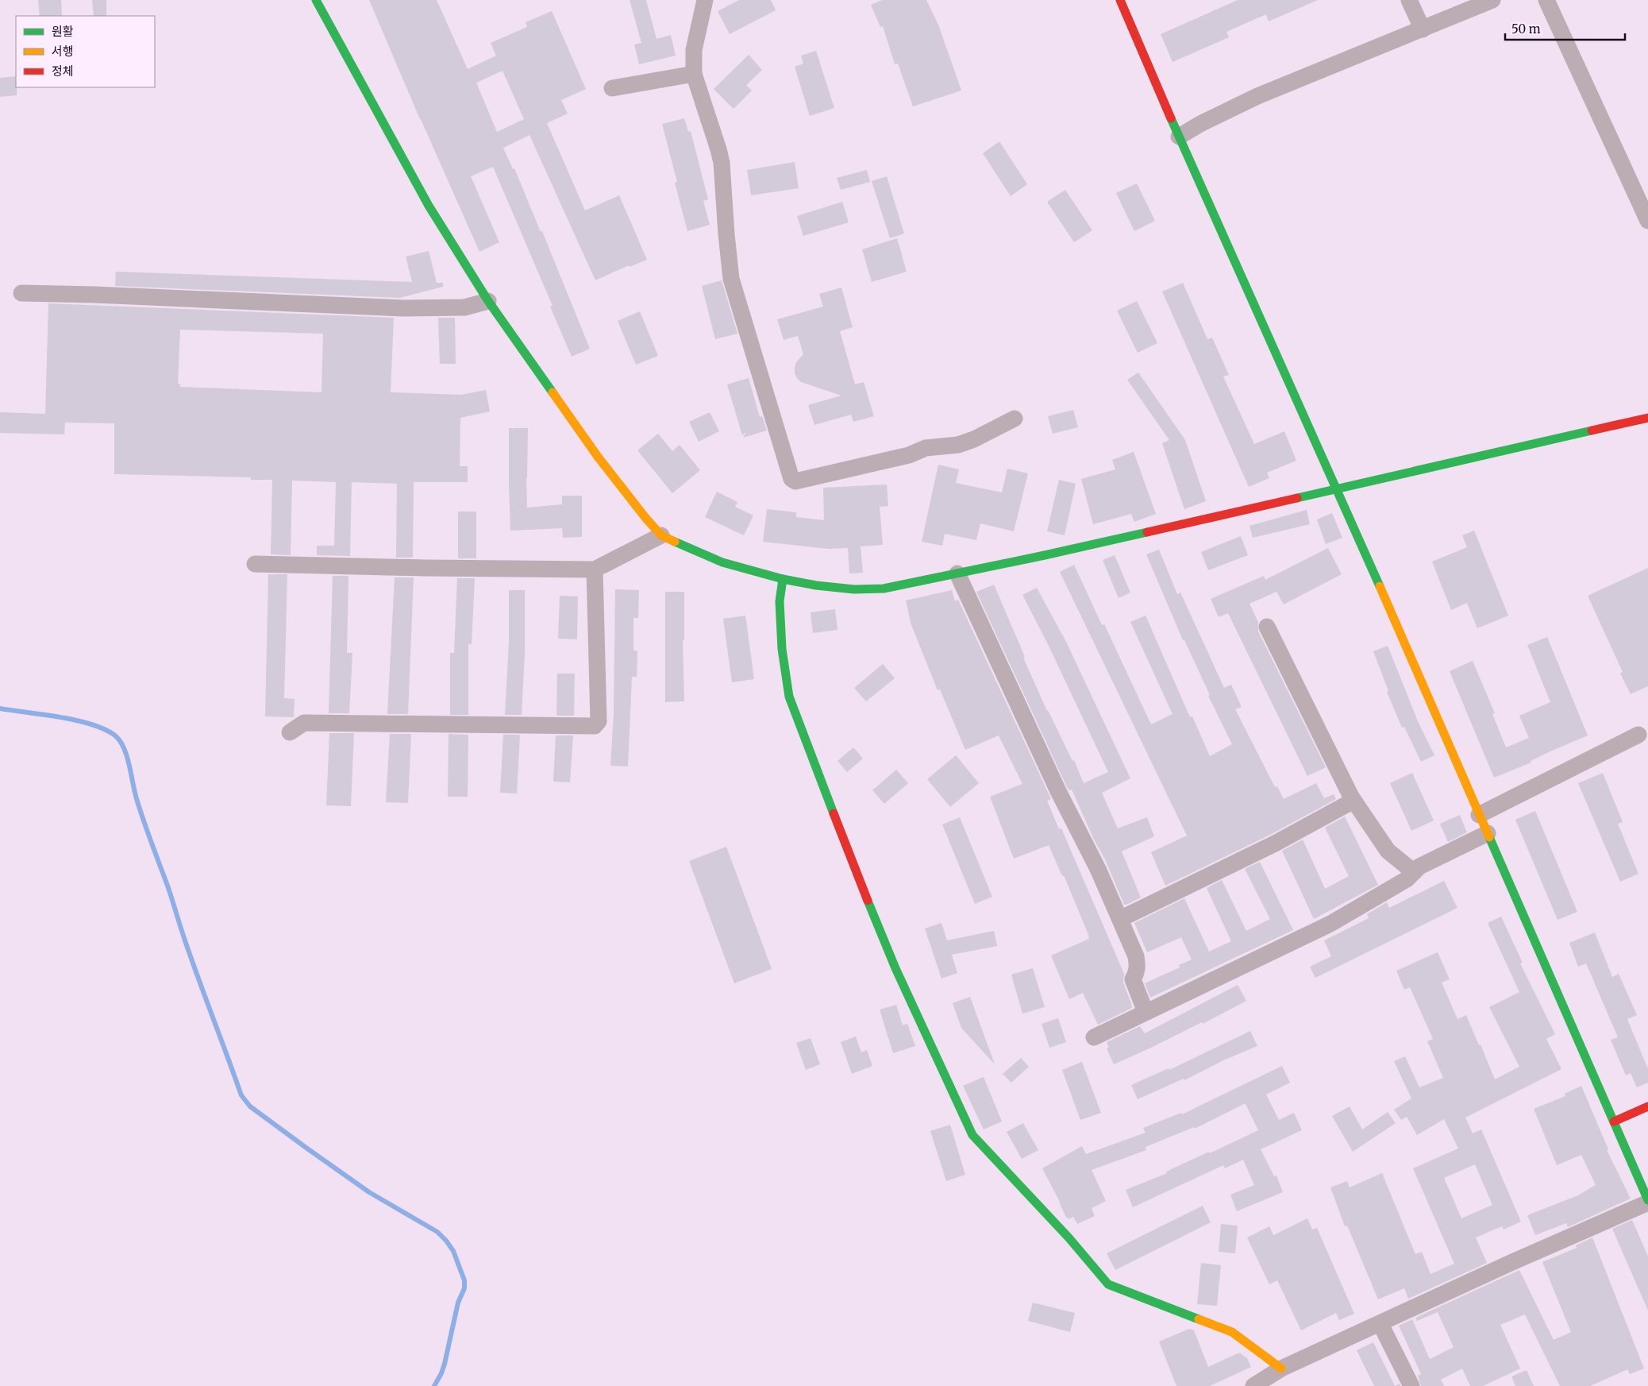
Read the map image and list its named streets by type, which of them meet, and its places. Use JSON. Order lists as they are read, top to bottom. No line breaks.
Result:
{"legend":["원활","서행","정체"],"scale_bar":"50 m"}
